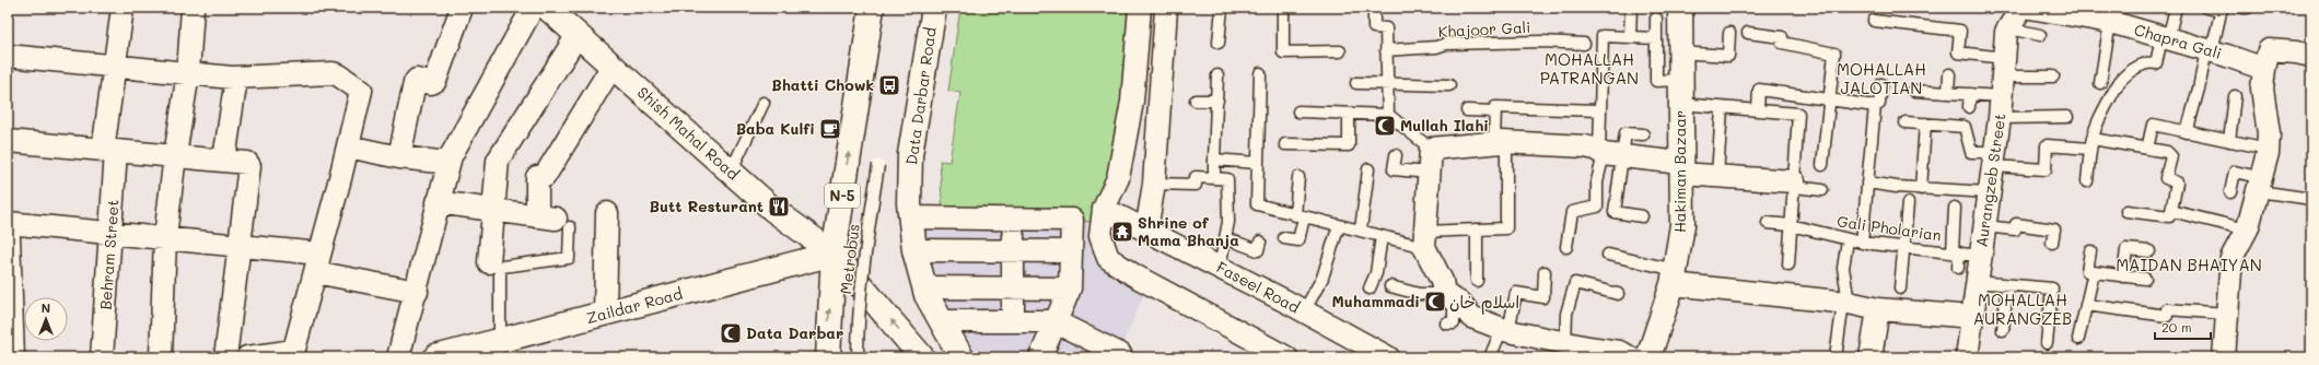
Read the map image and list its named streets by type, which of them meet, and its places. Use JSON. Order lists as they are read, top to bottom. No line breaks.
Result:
{"streets":{"main road":["Data Darbar Road","Shish Mahal Road","Hakiman Bazaar","N-5","Zaildar Road"],"street":["Chapra Gali","Aurangzeb Street","Behram Street","Faseel Road"],"lane":["Khajoor Gali","Gali Pholarian","Metrobus"]},"crossings":[["Shish Mahal Road","N-5"],["Shish Mahal Road","Zaildar Road"],["Aurangzeb Street","Gali Pholarian"],["N-5","Zaildar Road"]],"districts":["MOHALLAH PATRANGAN","MOHALLAH JALOTIAN","MAIDAN BHAIYAN","MOHALLAH AURANGZEB","اسلام خان"],"places":{"bus stop":["Bhatti Chowk"],"mosque":["Mullah Ilahi","Muhammadi","Data Darbar"],"cafe":["Baba Kulfi"],"restaurant":["Butt Resturant"],"temple":["Shrine of Mama Bhanja"]},"scale_bar":"20 m","north":"top"}
